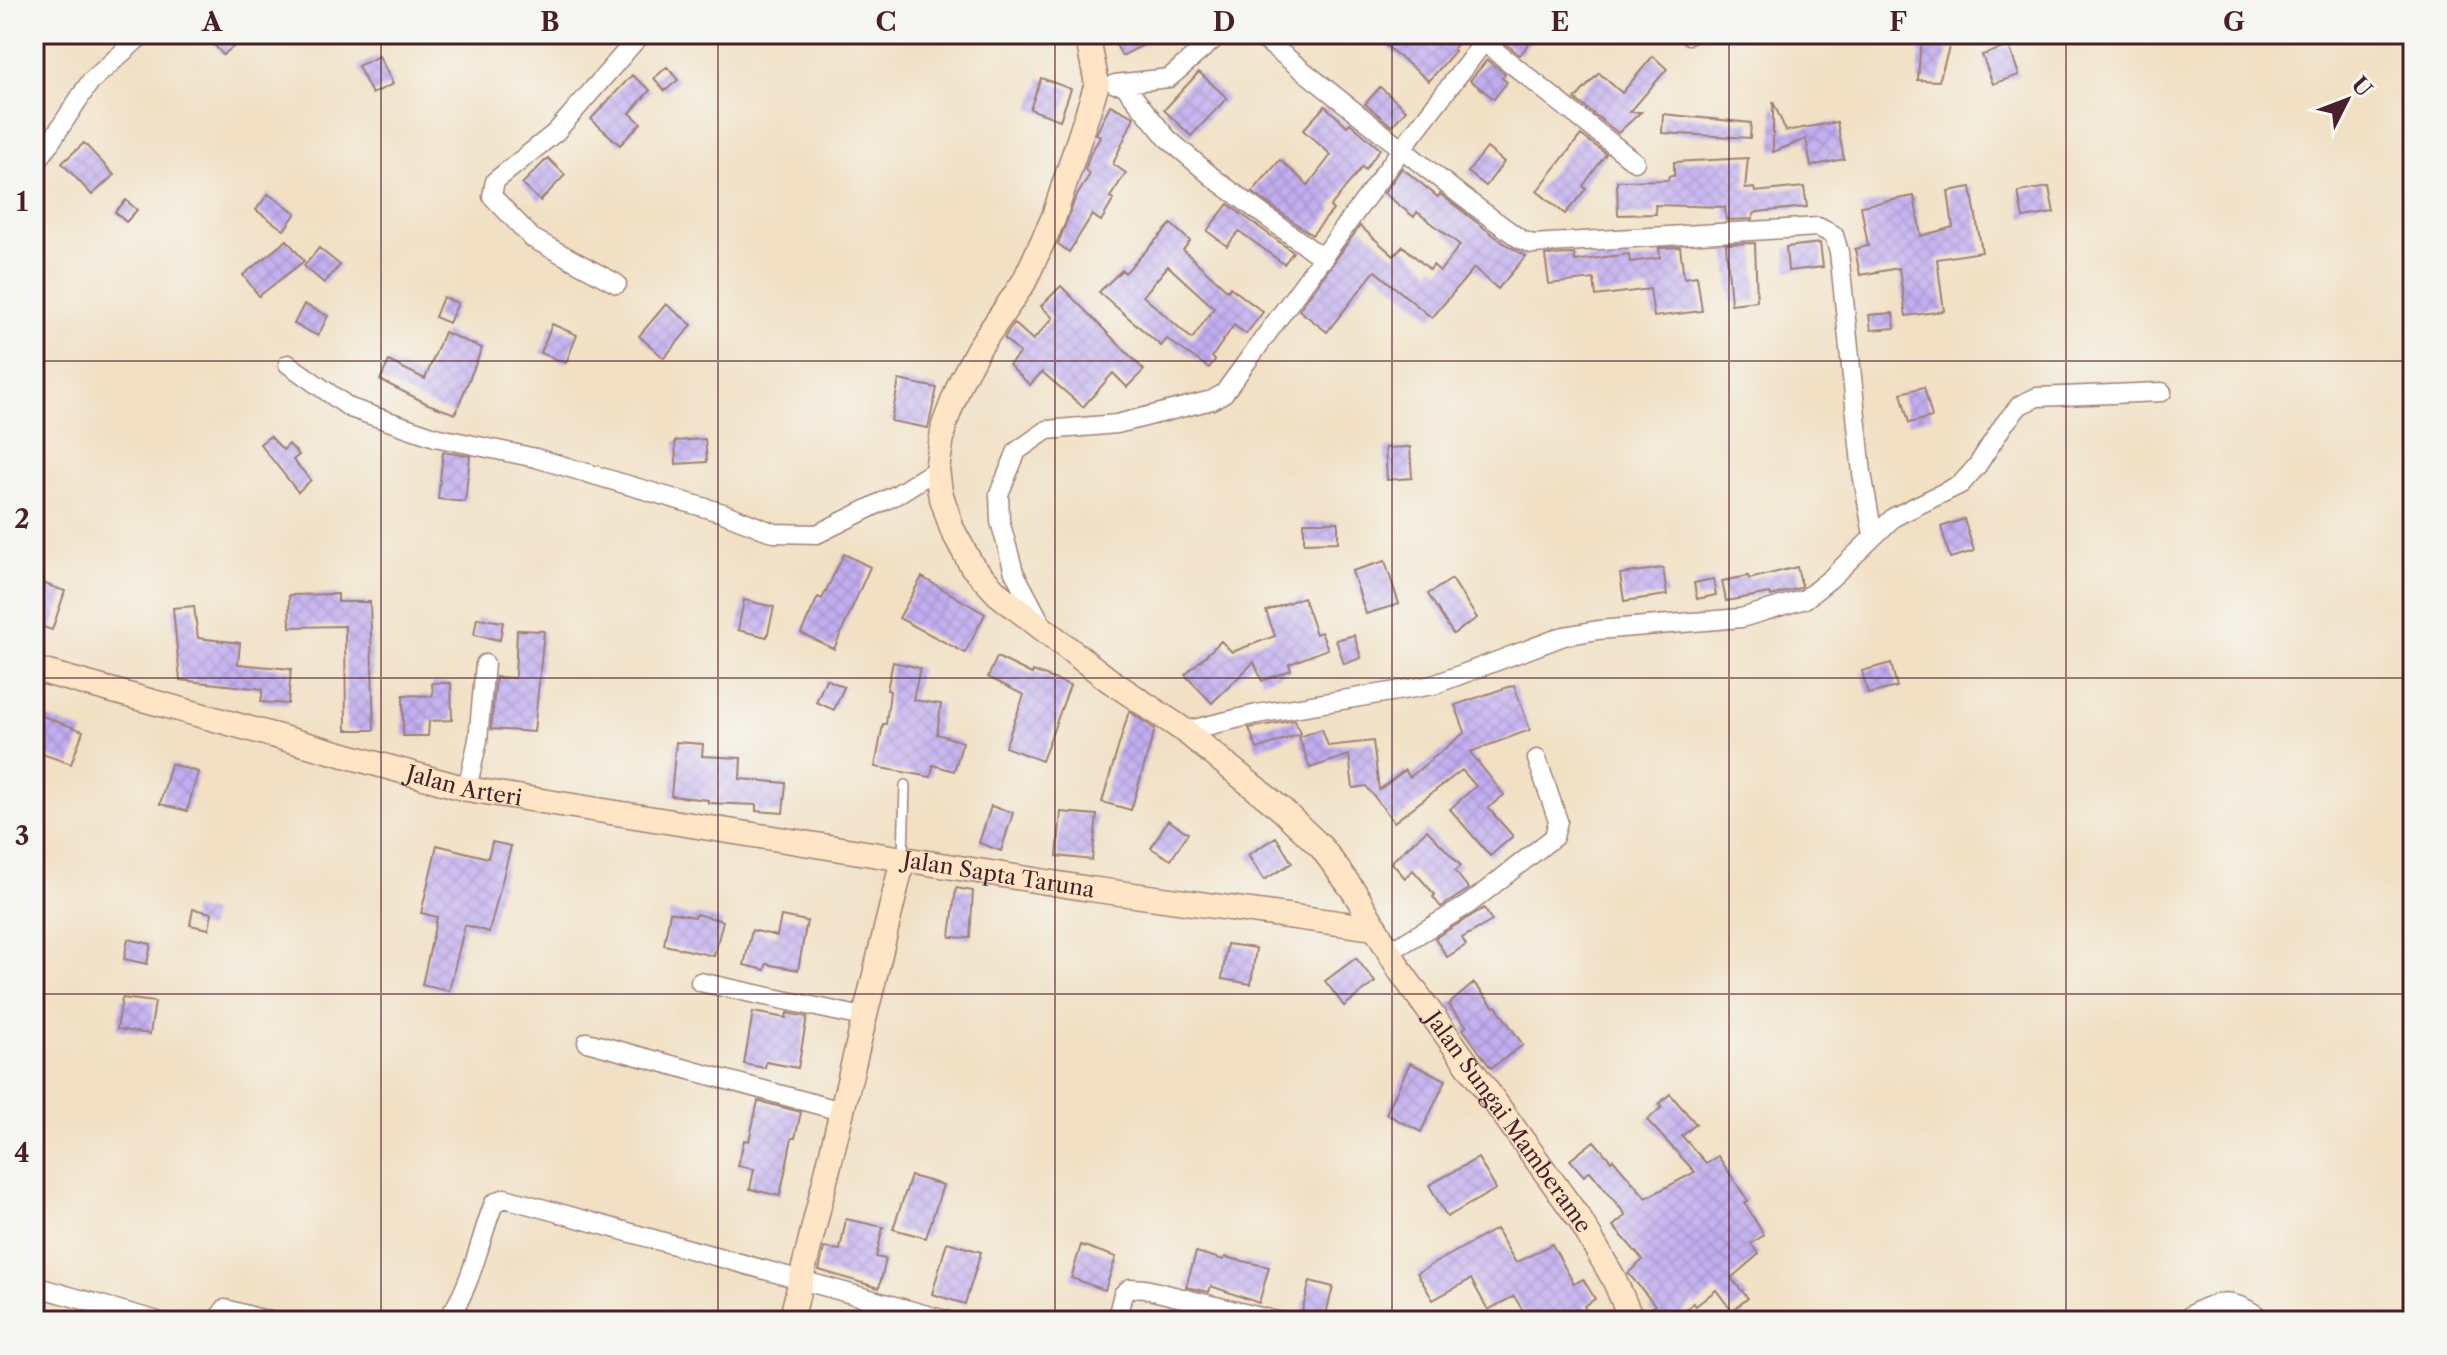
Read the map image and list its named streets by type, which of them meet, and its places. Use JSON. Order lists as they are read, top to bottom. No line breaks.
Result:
{"streets":{"street":["Jalan Arteri","Jalan Sapta Taruna","Jalan Sungai Mamberame"]},"crossings":[["Jalan Arteri","Jalan Sapta Taruna"],["Jalan Sapta Taruna","Jalan Sungai Mamberame"]],"north":"top right","grid":{"columns":["A","B","C","D","E","F","G"],"rows":["1","2","3","4"]}}
